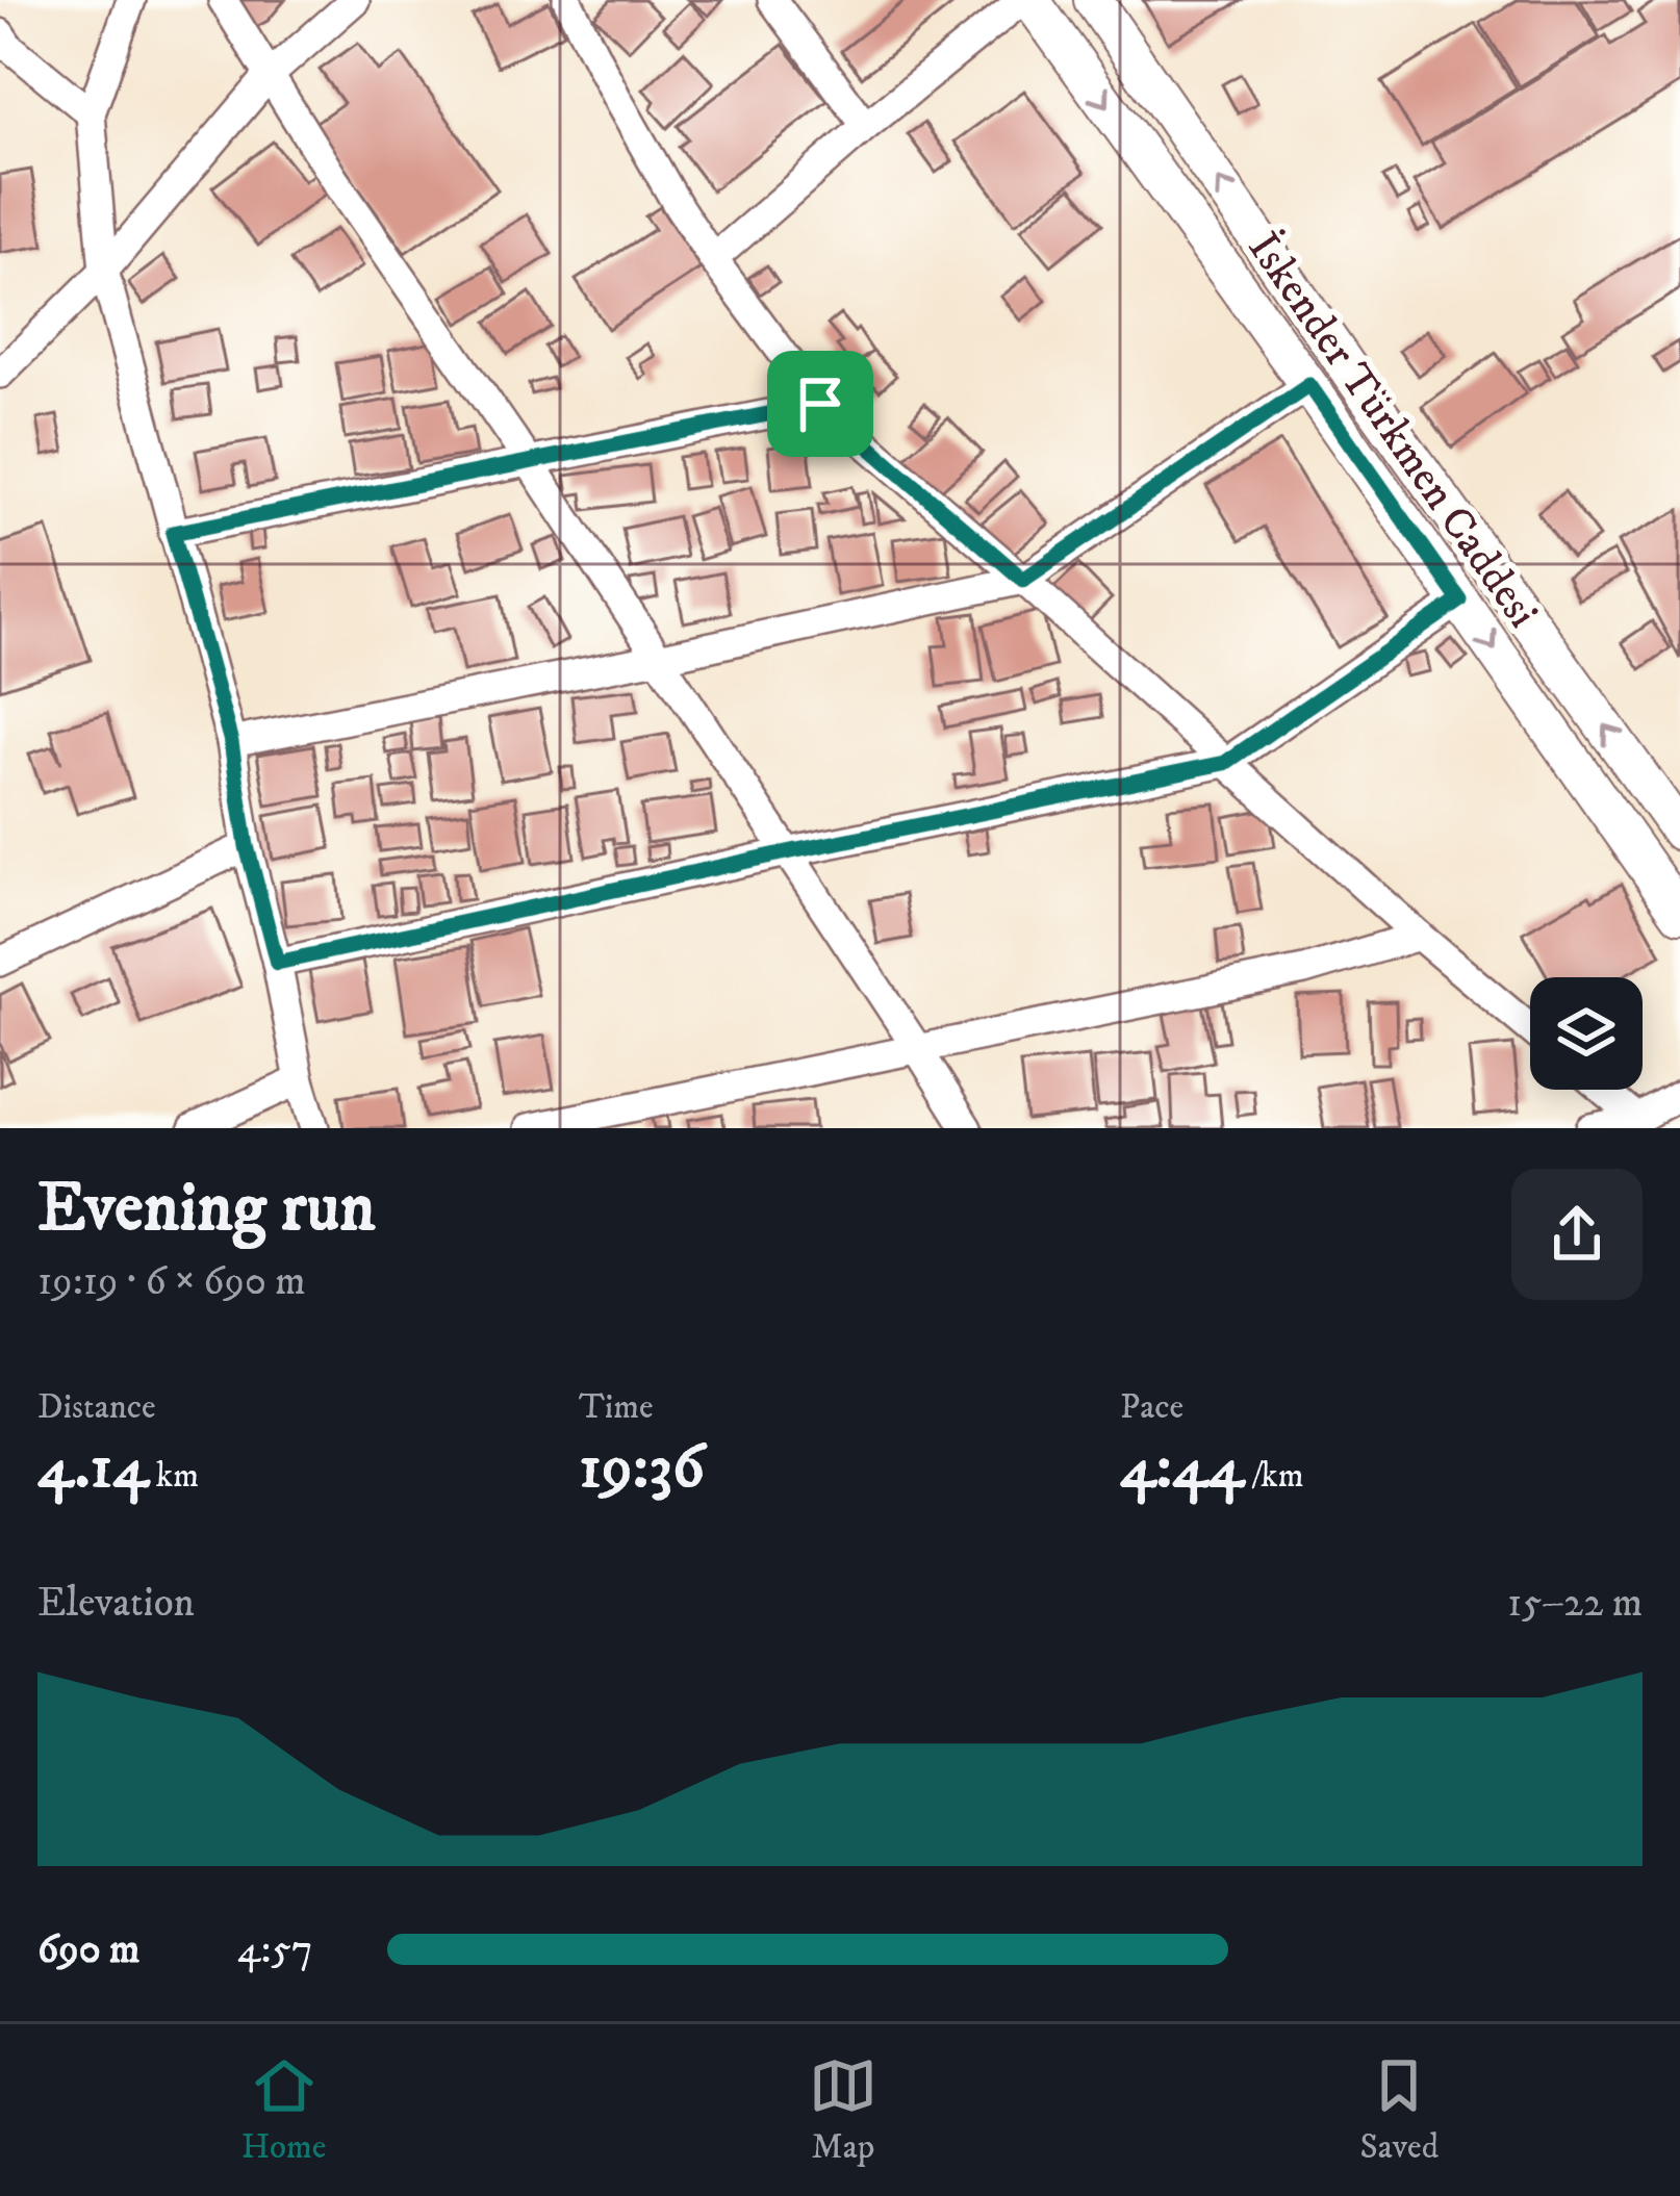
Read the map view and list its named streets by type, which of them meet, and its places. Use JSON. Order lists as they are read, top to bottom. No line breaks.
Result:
{"streets":{"main road":["İskender Türkmen Caddesi"]},"page":{"heading":["Evening run","19:19 · 6 × 690 m"],"stats":[["Distance","4.14 km"],["Time","19:36"],["Pace","4:44 /km"]],"chart":["Elevation","15–22 m"],"list":[{"name":"690 m","note":"4:57"}],"tabs":["Home","Map","Saved"]}}
